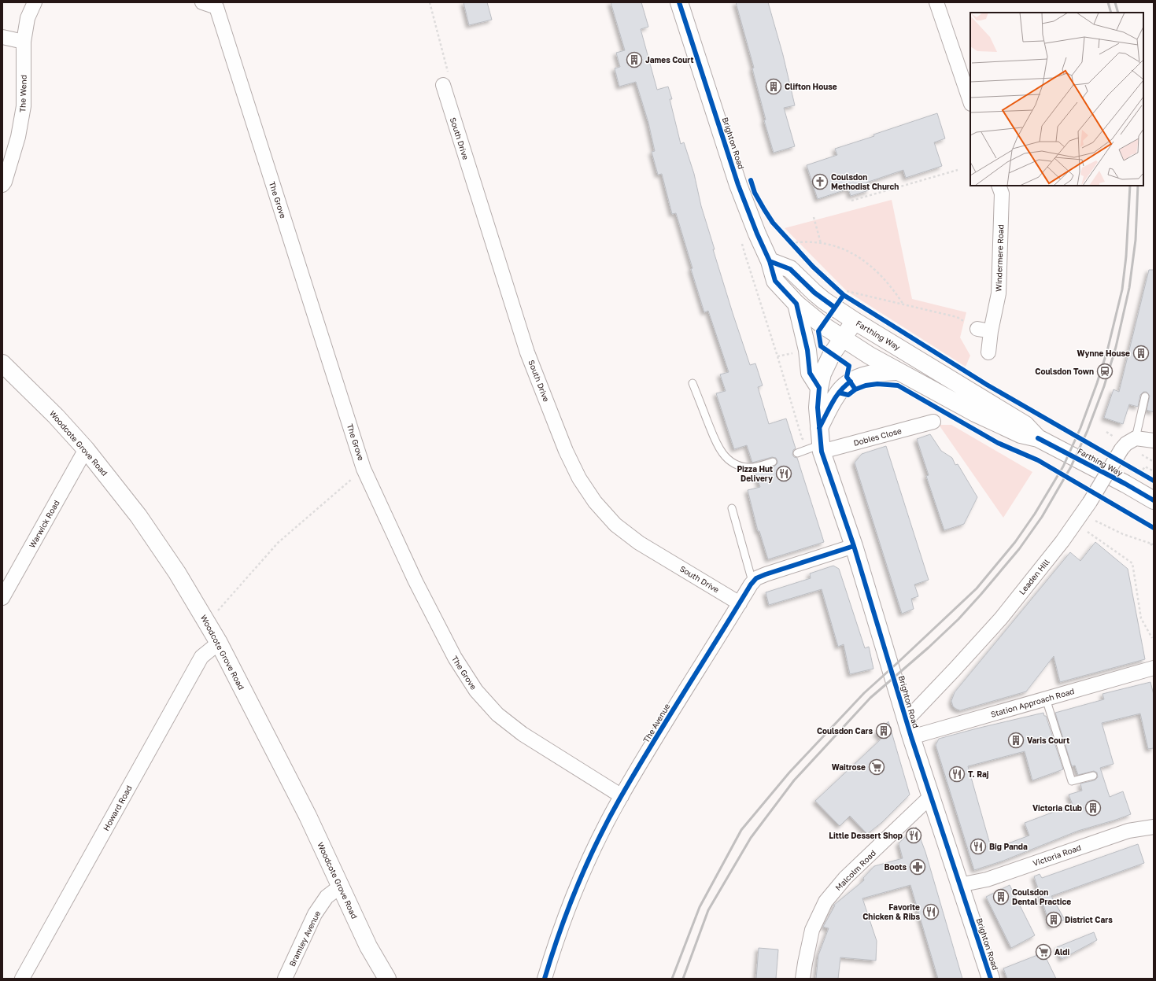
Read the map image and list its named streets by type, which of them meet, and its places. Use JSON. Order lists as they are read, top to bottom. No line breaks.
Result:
{"streets":{"main road":["Brighton Road","Farthing Way","Woodcote Grove Road"],"street":["The Wend","South Drive","The Grove","Windermere Road","Dobles Close","Warwick Road","Leaden Hill","Station Approach Road","The Avenue","Howard Road","Victoria Road","Malcolm Road","Bramley Avenue"]},"crossings":[["South Drive","The Avenue"],["Brighton Road","Farthing Way"],["Brighton Road","Dobles Close"],["Brighton Road","Leaden Hill"],["Brighton Road","Station Approach Road"],["Brighton Road","Victoria Road"],["Brighton Road","Malcolm Road"],["The Grove","The Avenue"],["Woodcote Grove Road","Warwick Road"],["Woodcote Grove Road","Howard Road"],["Woodcote Grove Road","Bramley Avenue"]],"places":{"building":["James Court","Clifton House","Wynne House","Coulsdon Cars","Varis Court","Victoria Club","Coulsdon Dental Practice","District Cars"],"church":["Coulsdon Methodist Church"],"station":["Coulsdon Town"],"restaurant":["Pizza Hut Delivery","T. Raj","Little Dessert Shop","Big Panda","Favorite Chicken & Ribs"],"supermarket":["Waitrose","Aldi"],"pharmacy":["Boots"]}}
